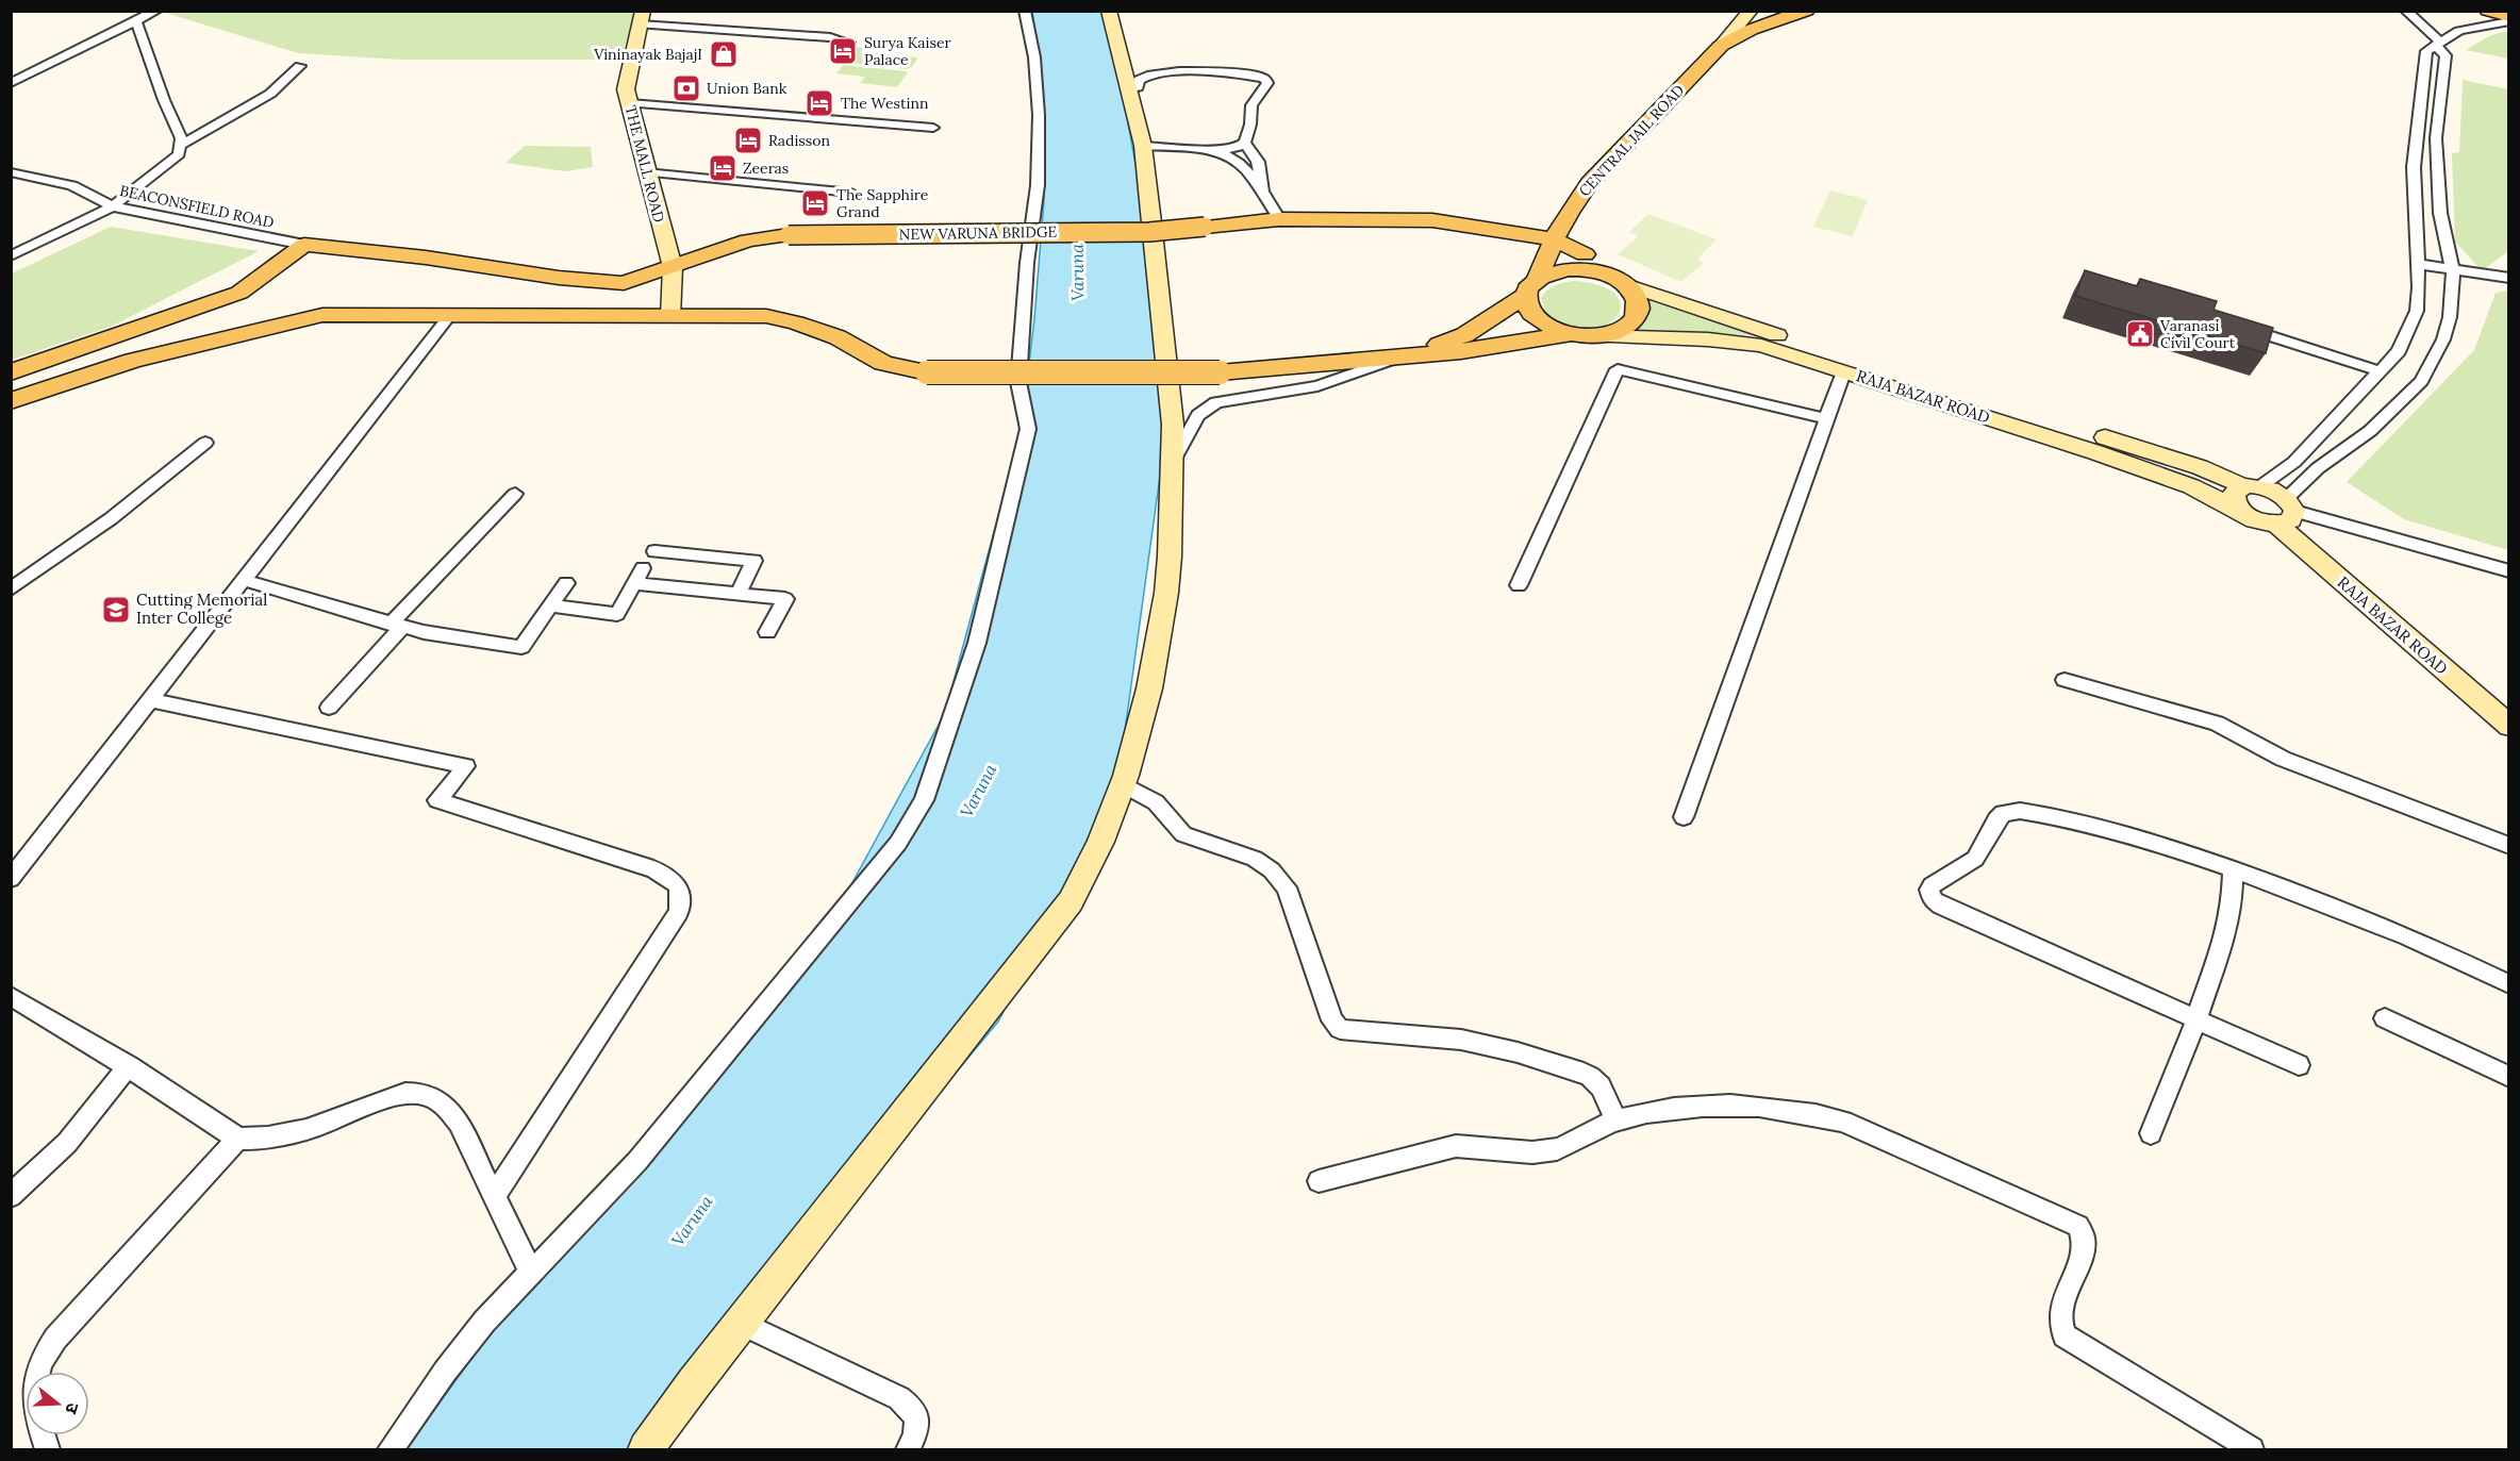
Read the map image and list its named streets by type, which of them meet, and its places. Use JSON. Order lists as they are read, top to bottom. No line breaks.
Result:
{"streets":{"main road":["CENTRAL JAIL ROAD","NEW VARUNA BRIDGE"],"street":["THE MALL ROAD","BEACONSFIELD ROAD","RAJA BAZAR ROAD"]},"crossings":[["CENTRAL JAIL ROAD","NEW VARUNA BRIDGE"],["CENTRAL JAIL ROAD","RAJA BAZAR ROAD"],["THE MALL ROAD","NEW VARUNA BRIDGE"],["BEACONSFIELD ROAD","NEW VARUNA BRIDGE"]],"water":["Varuna"],"places":{"hotel":["Surya Kaiser Palace","The Westinn","Radisson","Zeeras","The Sapphire Grand"],"shop":["Vininayak BajajI"],"bank":["Union Bank"],"public building":["Varanasi Civil Court"],"school or university":["Cutting Memorial Inter College"]},"north":"right"}
